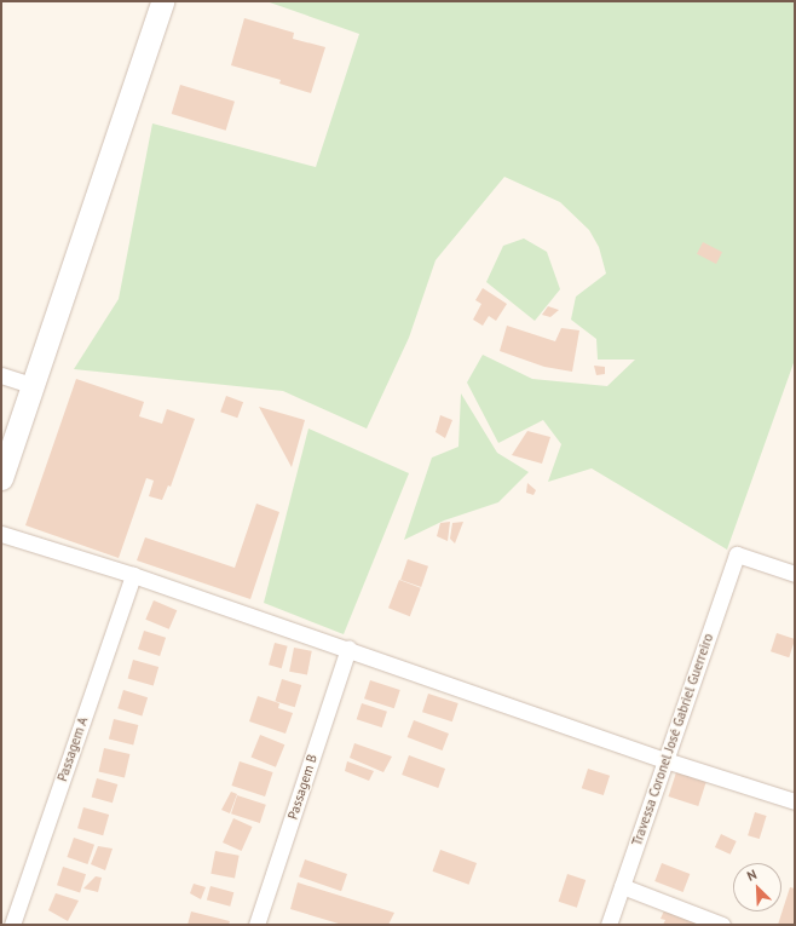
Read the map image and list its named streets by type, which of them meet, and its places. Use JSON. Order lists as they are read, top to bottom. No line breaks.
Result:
{"streets":{"street":["Travessa Coronel José Gabriel Guerreiro","Passagem A","Passagem B"]},"north":"top left"}
